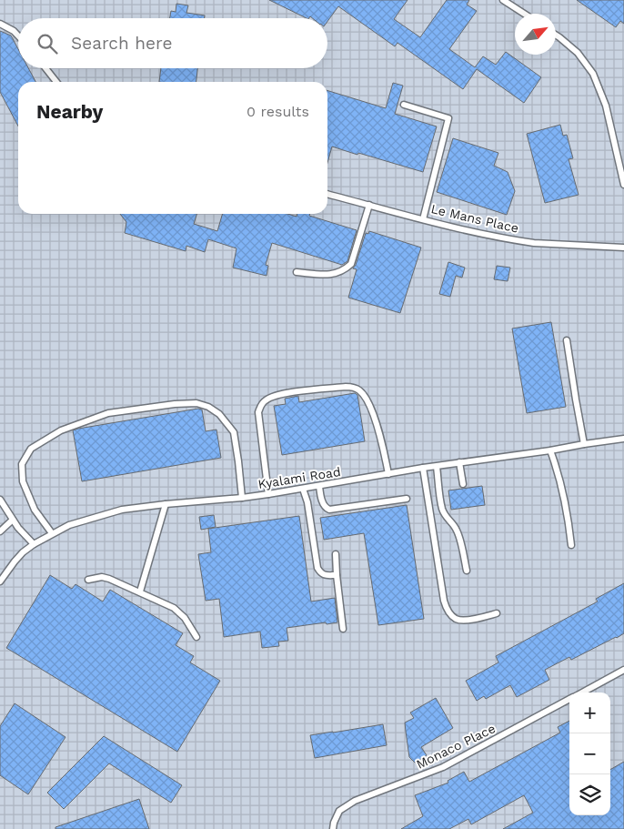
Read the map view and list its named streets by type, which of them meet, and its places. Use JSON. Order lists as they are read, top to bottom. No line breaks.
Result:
{"streets":{"lane":["Le Mans Place","Kyalami Road","Monaco Place"]},"north":"top right","page":{"search":"Search here","heading":["Nearby","0 results"],"map_buttons":["+","−"]}}
